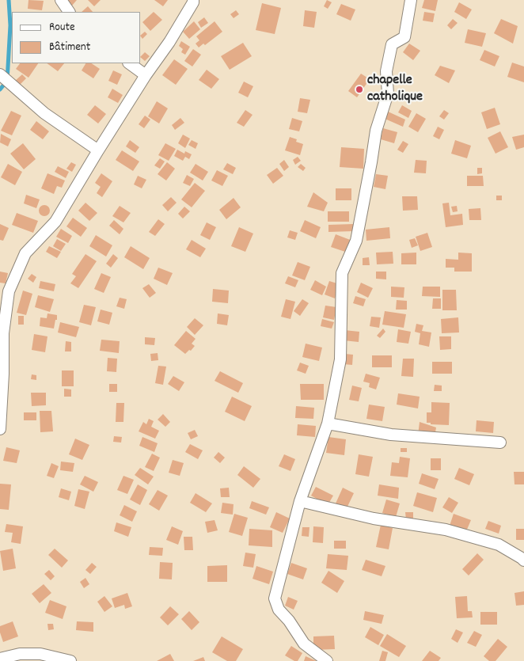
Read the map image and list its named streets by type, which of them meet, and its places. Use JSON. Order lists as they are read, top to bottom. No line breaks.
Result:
{"places":["chapelle catholique"],"legend":["Route","Bâtiment"]}
